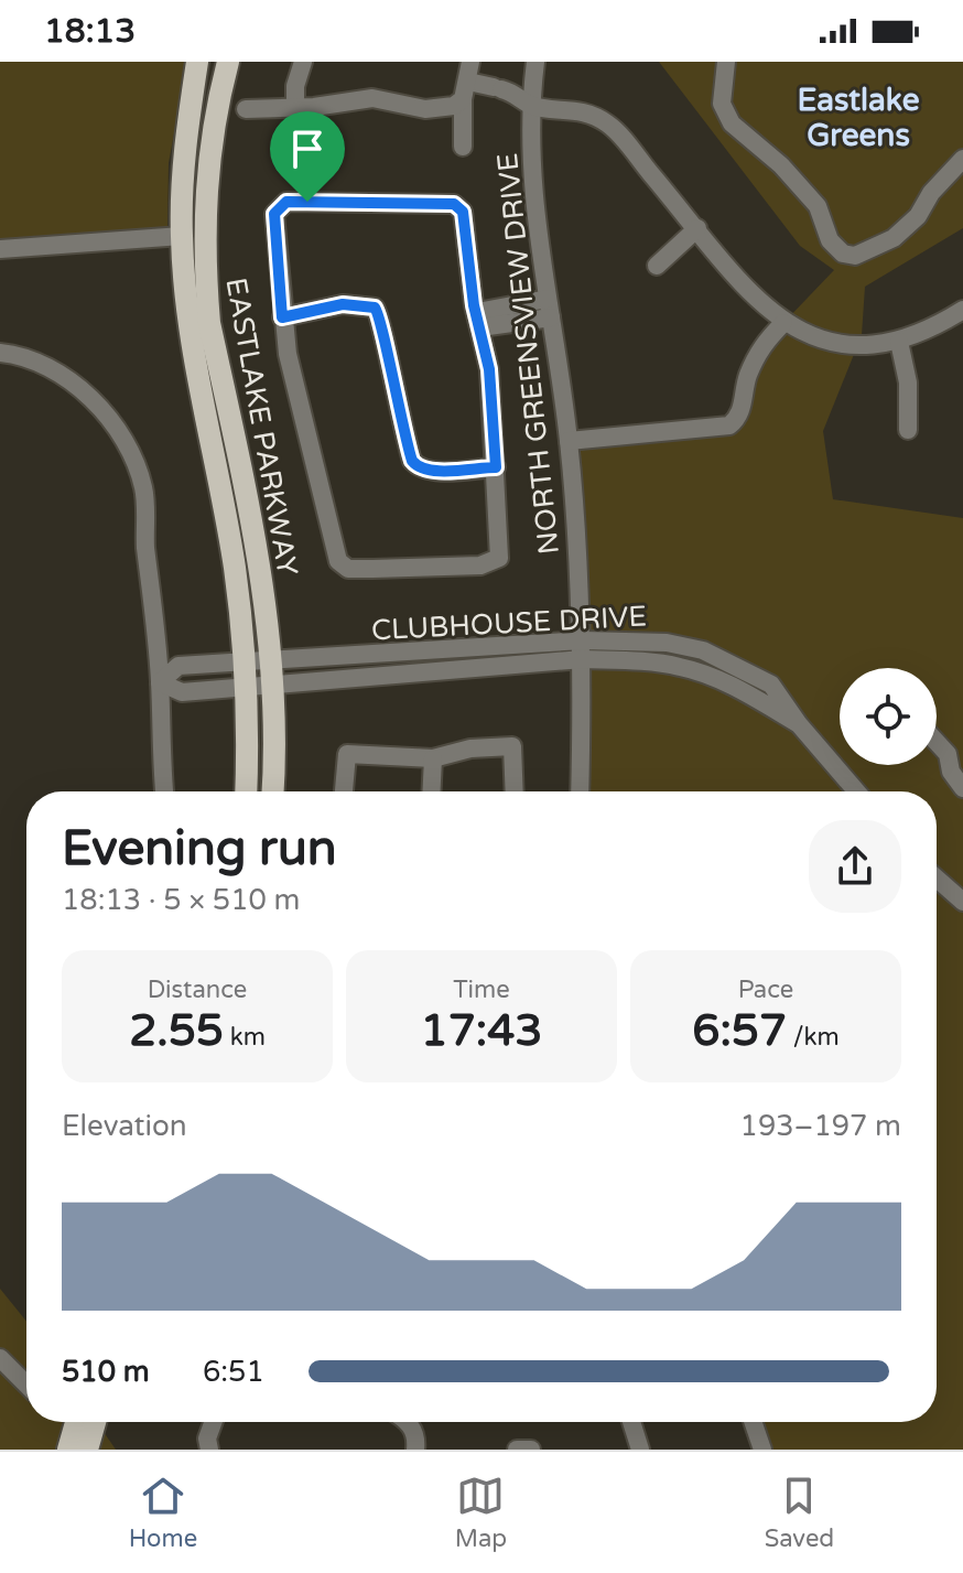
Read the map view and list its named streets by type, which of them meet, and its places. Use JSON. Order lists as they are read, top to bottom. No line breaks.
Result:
{"streets":{"main road":["EASTLAKE PARKWAY"],"street":["NORTH GREENSVIEW DRIVE","CLUBHOUSE DRIVE"]},"crossings":[["NORTH GREENSVIEW DRIVE","CLUBHOUSE DRIVE"],["EASTLAKE PARKWAY","CLUBHOUSE DRIVE"]],"districts":["Eastlake Greens"],"page":{"status":"18:13","heading":["Evening run","18:13 · 5 × 510 m"],"stats":[["Distance","2.55 km"],["Time","17:43"],["Pace","6:57 /km"]],"chart":["Elevation","193–197 m"],"list":[{"name":"510 m","note":"6:51"}],"tabs":["Home","Map","Saved"]}}
